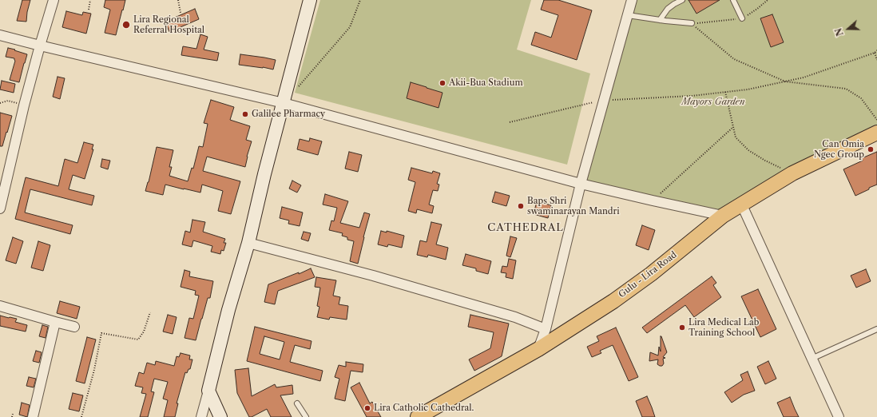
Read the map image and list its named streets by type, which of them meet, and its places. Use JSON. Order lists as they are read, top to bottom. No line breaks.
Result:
{"streets":{"main road":["Gulu - Lira Road"]},"districts":["CATHEDRAL"],"parks":["Mayors Garden"],"places":["Lira Regional Referral Hospital","Akii-Bua Stadium","Galilee Pharmacy","Can Omia Ngec Group","Baps Shri swaminarayan Mandri","Lira Medical Lab Training School","Lira Catholic Cathedral."],"north":"left"}
